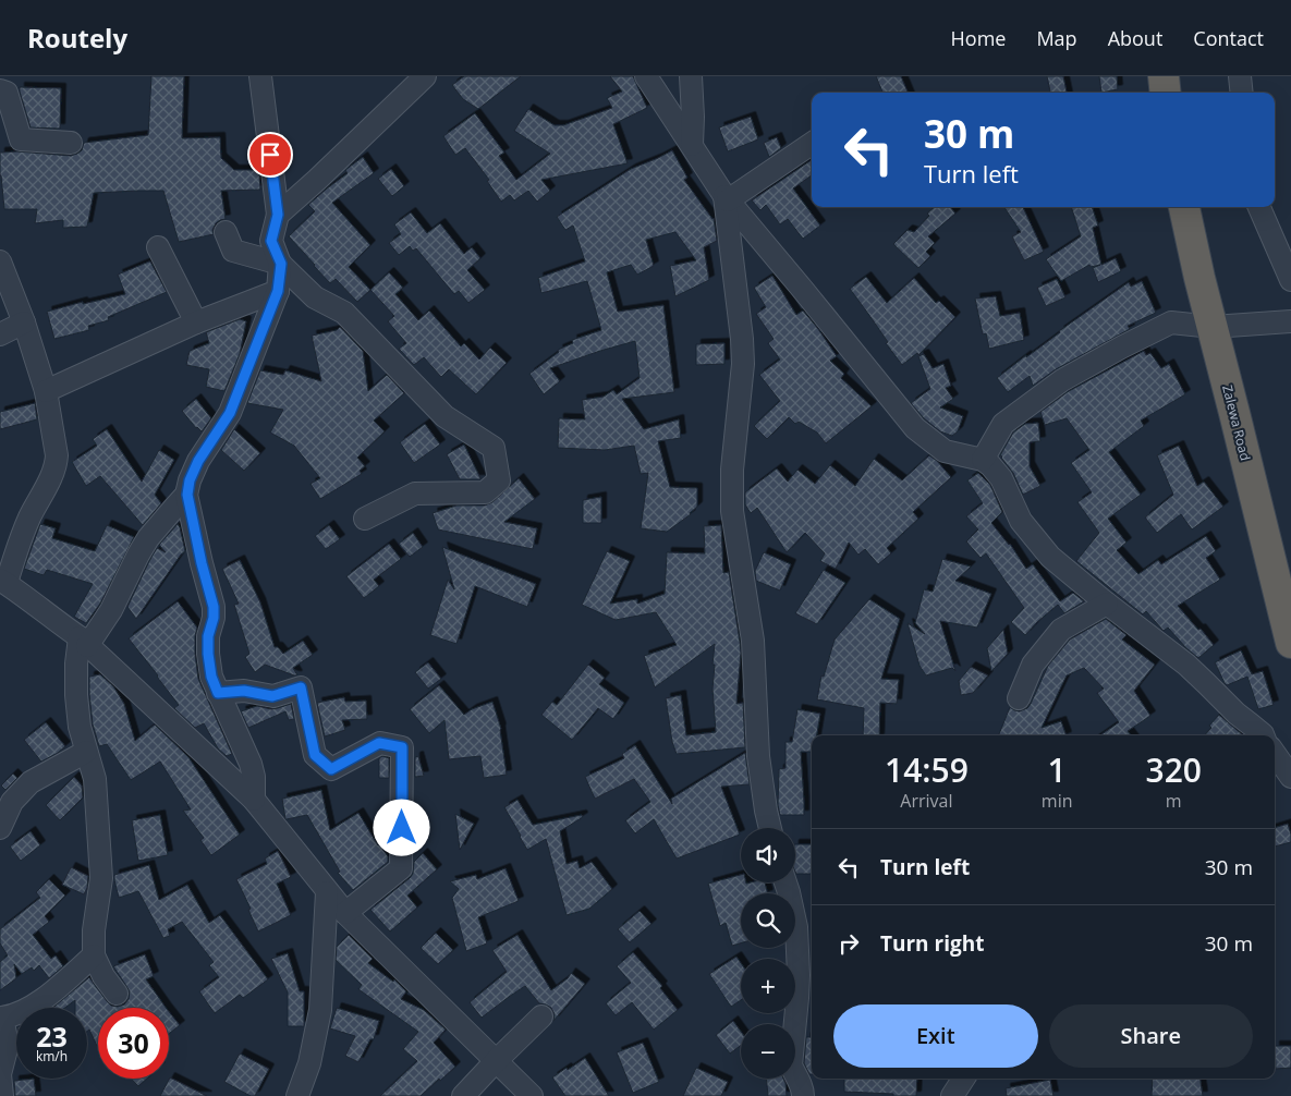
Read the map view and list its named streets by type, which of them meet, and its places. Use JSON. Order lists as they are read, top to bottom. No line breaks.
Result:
{"streets":{"highway":["Zalewa Road"]},"page":{"header":"Routely","nav":["Home","Map","About","Contact"],"turn":["30 m","Turn left"],"eta":["14:59","Arrival","1","min","320","m"],"map_buttons":["+","−"],"list":[{"name":"Turn left","value":"30 m"},{"name":"Turn right","value":"30 m"}],"buttons":["Exit","Share"],"speed":"23 km/h","limit":"30"}}
